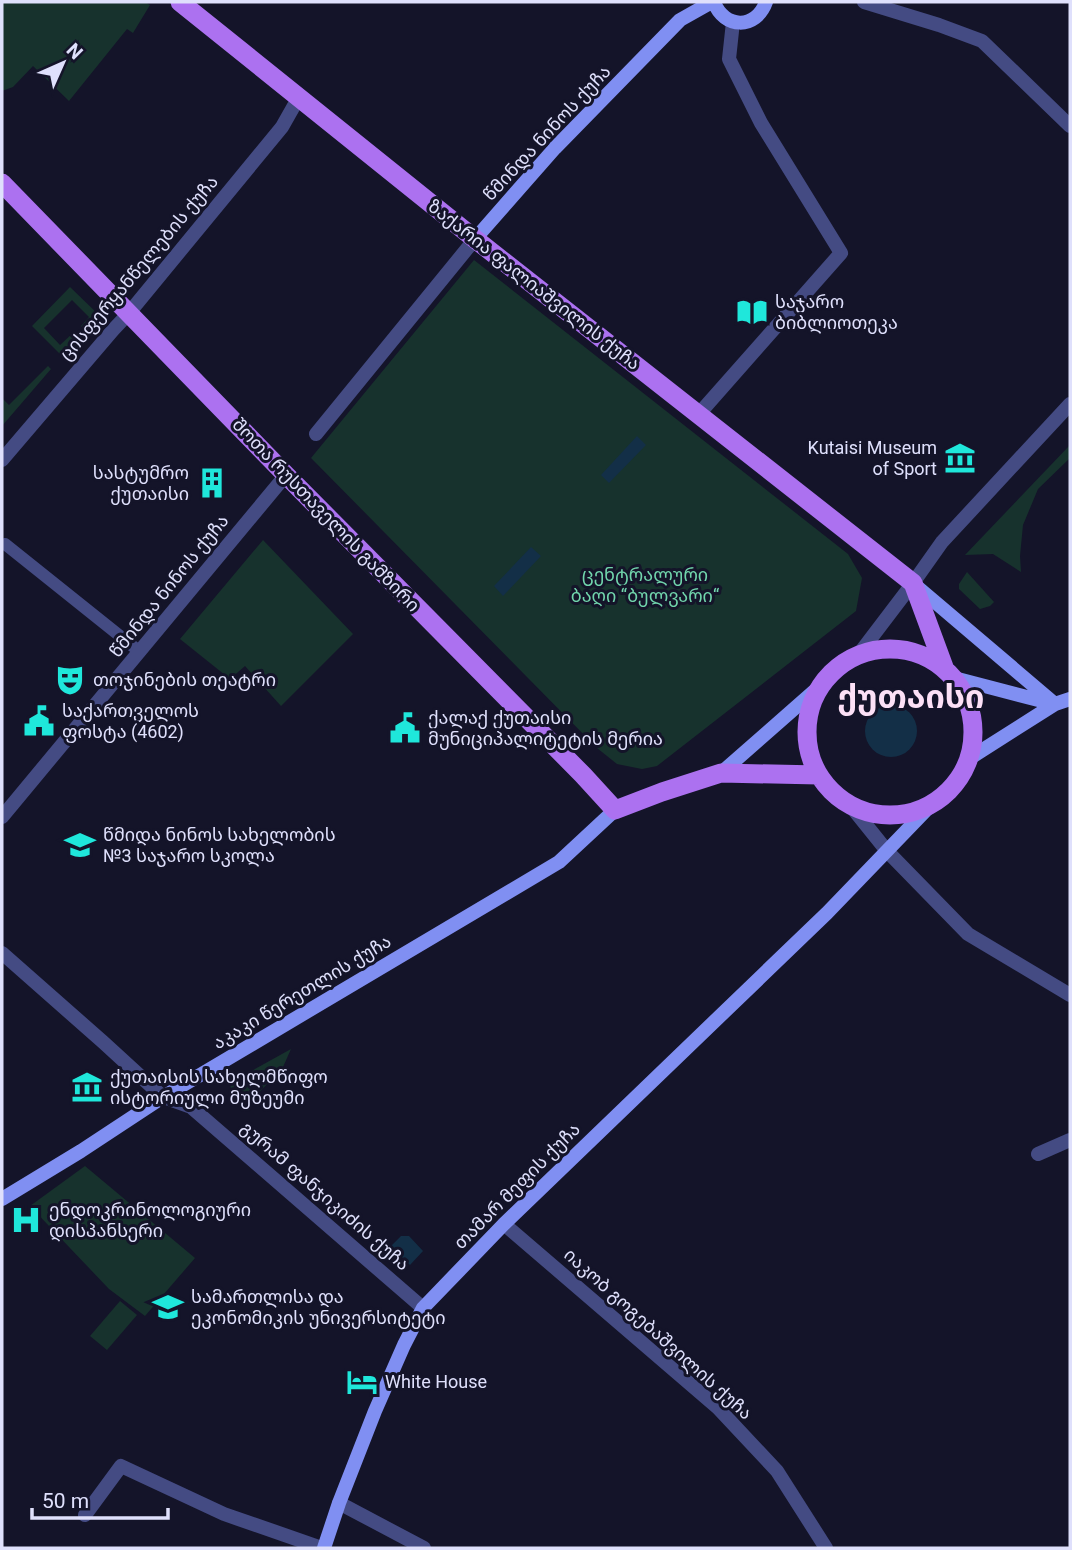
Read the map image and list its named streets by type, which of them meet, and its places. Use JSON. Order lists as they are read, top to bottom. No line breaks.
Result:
{"streets":{"main road":["წმინდა ნინოს ქუჩა","ზაქარია ფალიაშვილის ქუჩა","შოთა რუსთაველის გამზირი","აკაკი წერეთლის ქუჩა","თამარ მეფის ქუჩა"],"street":["ცისფერყანწელების ქუჩა","გურამ ფანჯიკიძის ქუჩა","იაკობ გოგებაშვილის ქუჩა"]},"crossings":[["წმინდა ნინოს ქუჩა","ზაქარია ფალიაშვილის ქუჩა"],["წმინდა ნინოს ქუჩა","შოთა რუსთაველის გამზირი"],["ცისფერყანწელების ქუჩა","ზაქარია ფალიაშვილის ქუჩა"],["ცისფერყანწელების ქუჩა","შოთა რუსთაველის გამზირი"],["შოთა რუსთაველის გამზირი","აკაკი წერეთლის ქუჩა"],["აკაკი წერეთლის ქუჩა","გურამ ფანჯიკიძის ქუჩა"],["თამარ მეფის ქუჩა","გურამ ფანჯიკიძის ქუჩა"],["თამარ მეფის ქუჩა","იაკობ გოგებაშვილის ქუჩა"]],"districts":["ქუთაისი"],"parks":["ცენტრალური ბაღი “ბულვარი“"],"places":{"library":["საჯარო ბიბლიოთეკა"],"museum":["Kutaisi Museum of Sport","ქუთაისის სახელმწიფო ისტორიული მუზეუმი"],"building":["სასტუმრო ქუთაისი"],"theatre":["თოჯინების თეატრი"],"public building":["საქართველოს ფოსტა (4602)","ქალაქ ქუთაისი მუნიციპალიტეტის მერია"],"school or university":["წმიდა ნინოს სახელობის №3 საჯარო სკოლა","სამართლისა და ეკონომიკის უნივერსიტეტი"],"hospital":["ენდოკრინოლოგიური დისპანსერი"],"hotel":["White House"]},"scale_bar":"50 m","north":"top right"}
